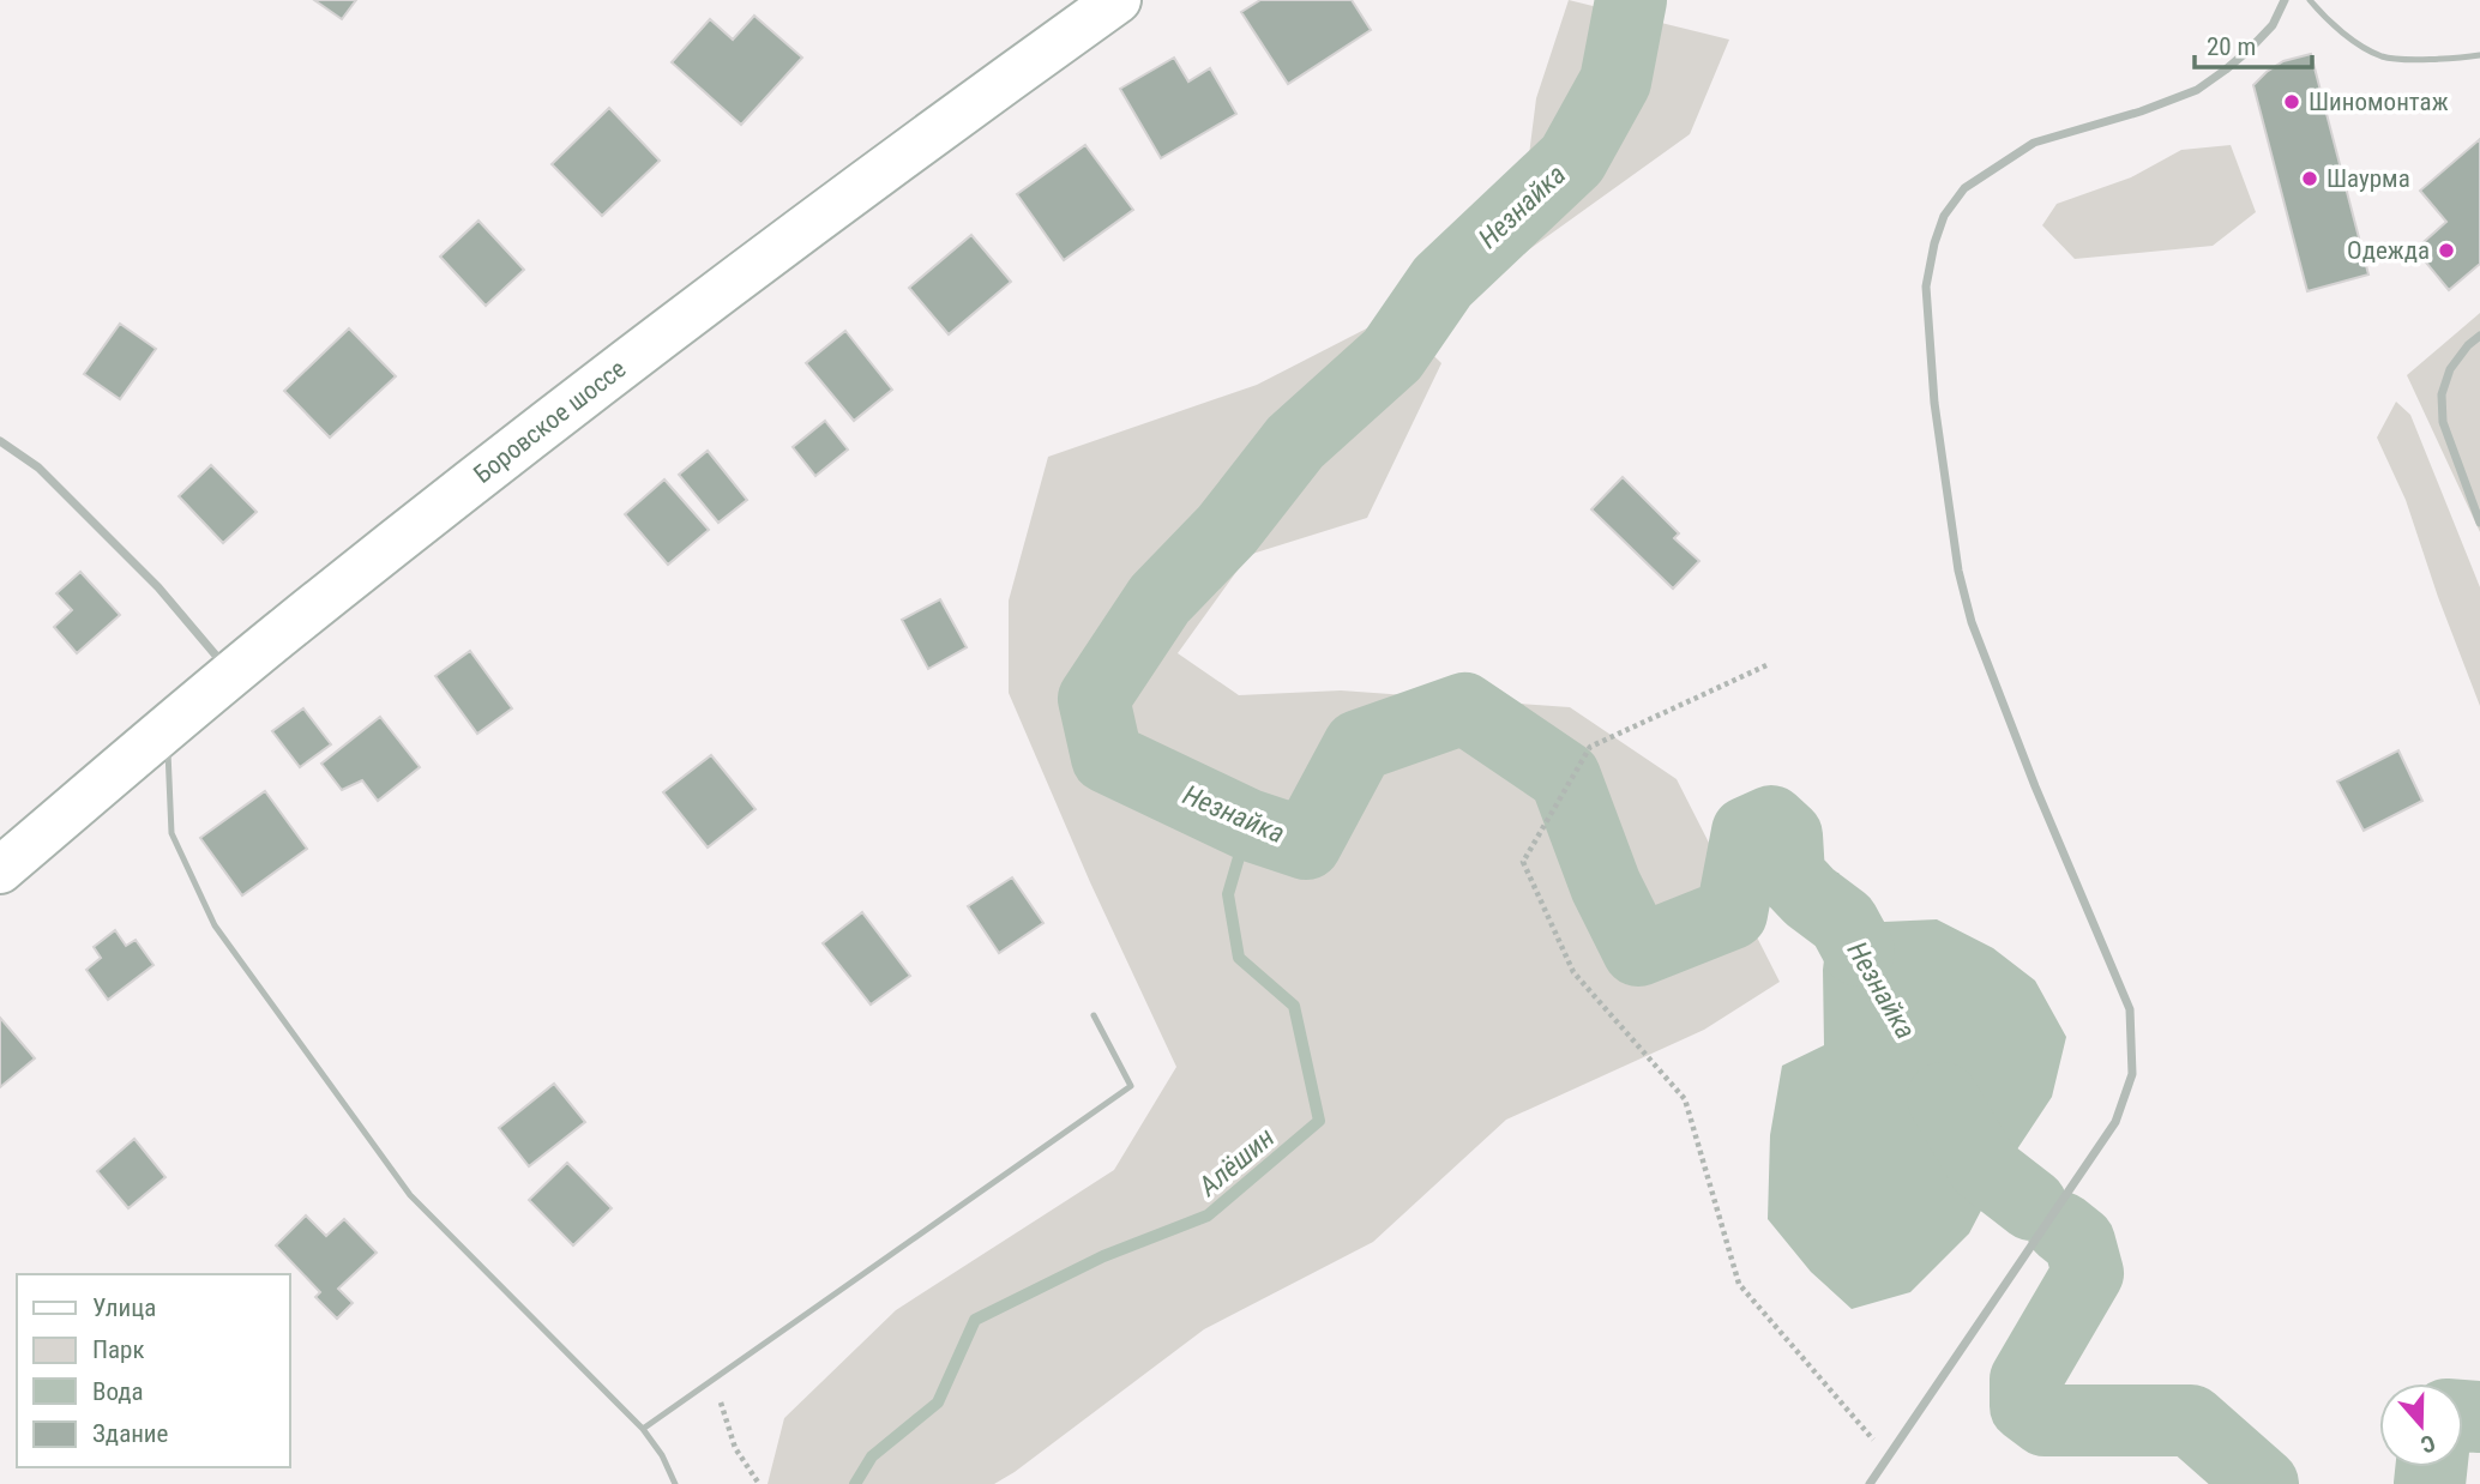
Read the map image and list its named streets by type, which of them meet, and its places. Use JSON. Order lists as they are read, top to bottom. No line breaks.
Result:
{"streets":{"main road":["Боровское шоссе"]},"water":["Незнайка","Алёшин"],"places":["Шиномонтаж","Шаурма","Одежда"],"legend":["Улица","Парк","Вода","Здание"],"scale_bar":"20 m","north":"bottom"}
